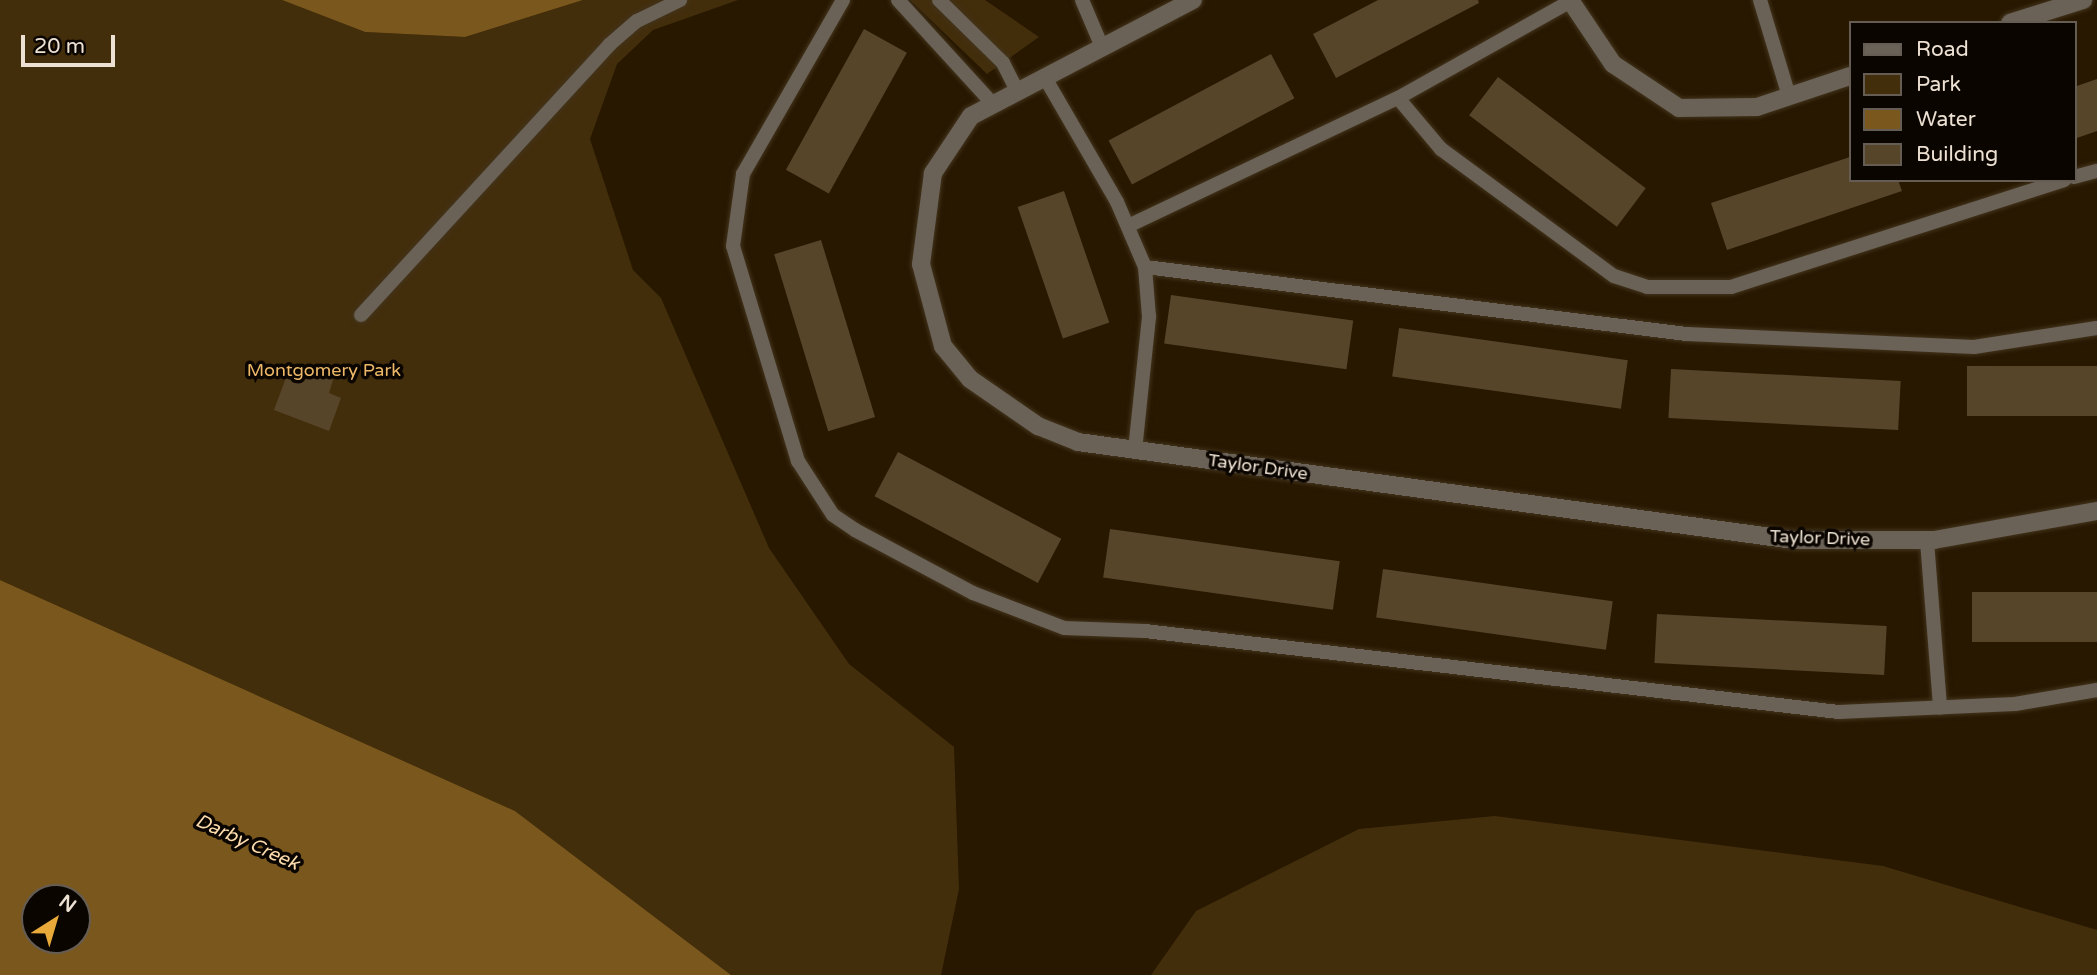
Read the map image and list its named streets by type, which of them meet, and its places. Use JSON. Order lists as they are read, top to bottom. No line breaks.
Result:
{"streets":{"street":["Taylor Drive"]},"water":["Darby Creek"],"parks":["Montgomery Park"],"legend":["Road","Park","Water","Building"],"scale_bar":"20 m","north":"top right"}
